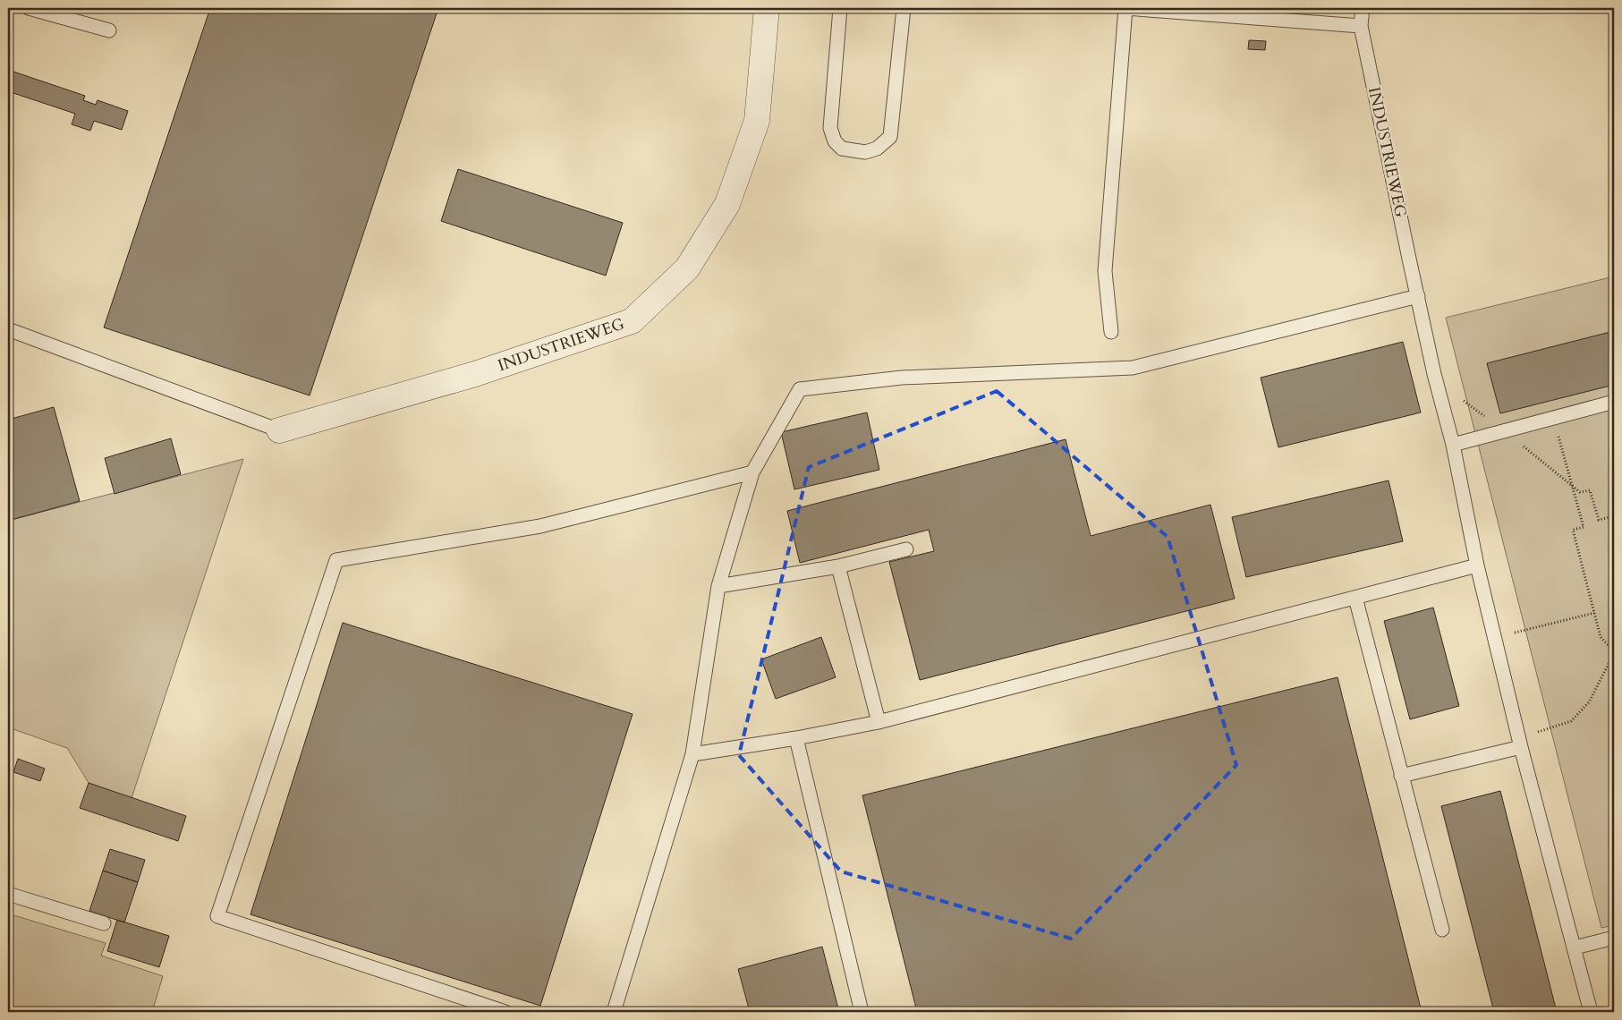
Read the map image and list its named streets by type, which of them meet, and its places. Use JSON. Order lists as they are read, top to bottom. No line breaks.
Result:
{"streets":{"street":["INDUSTRIEWEG"]}}
